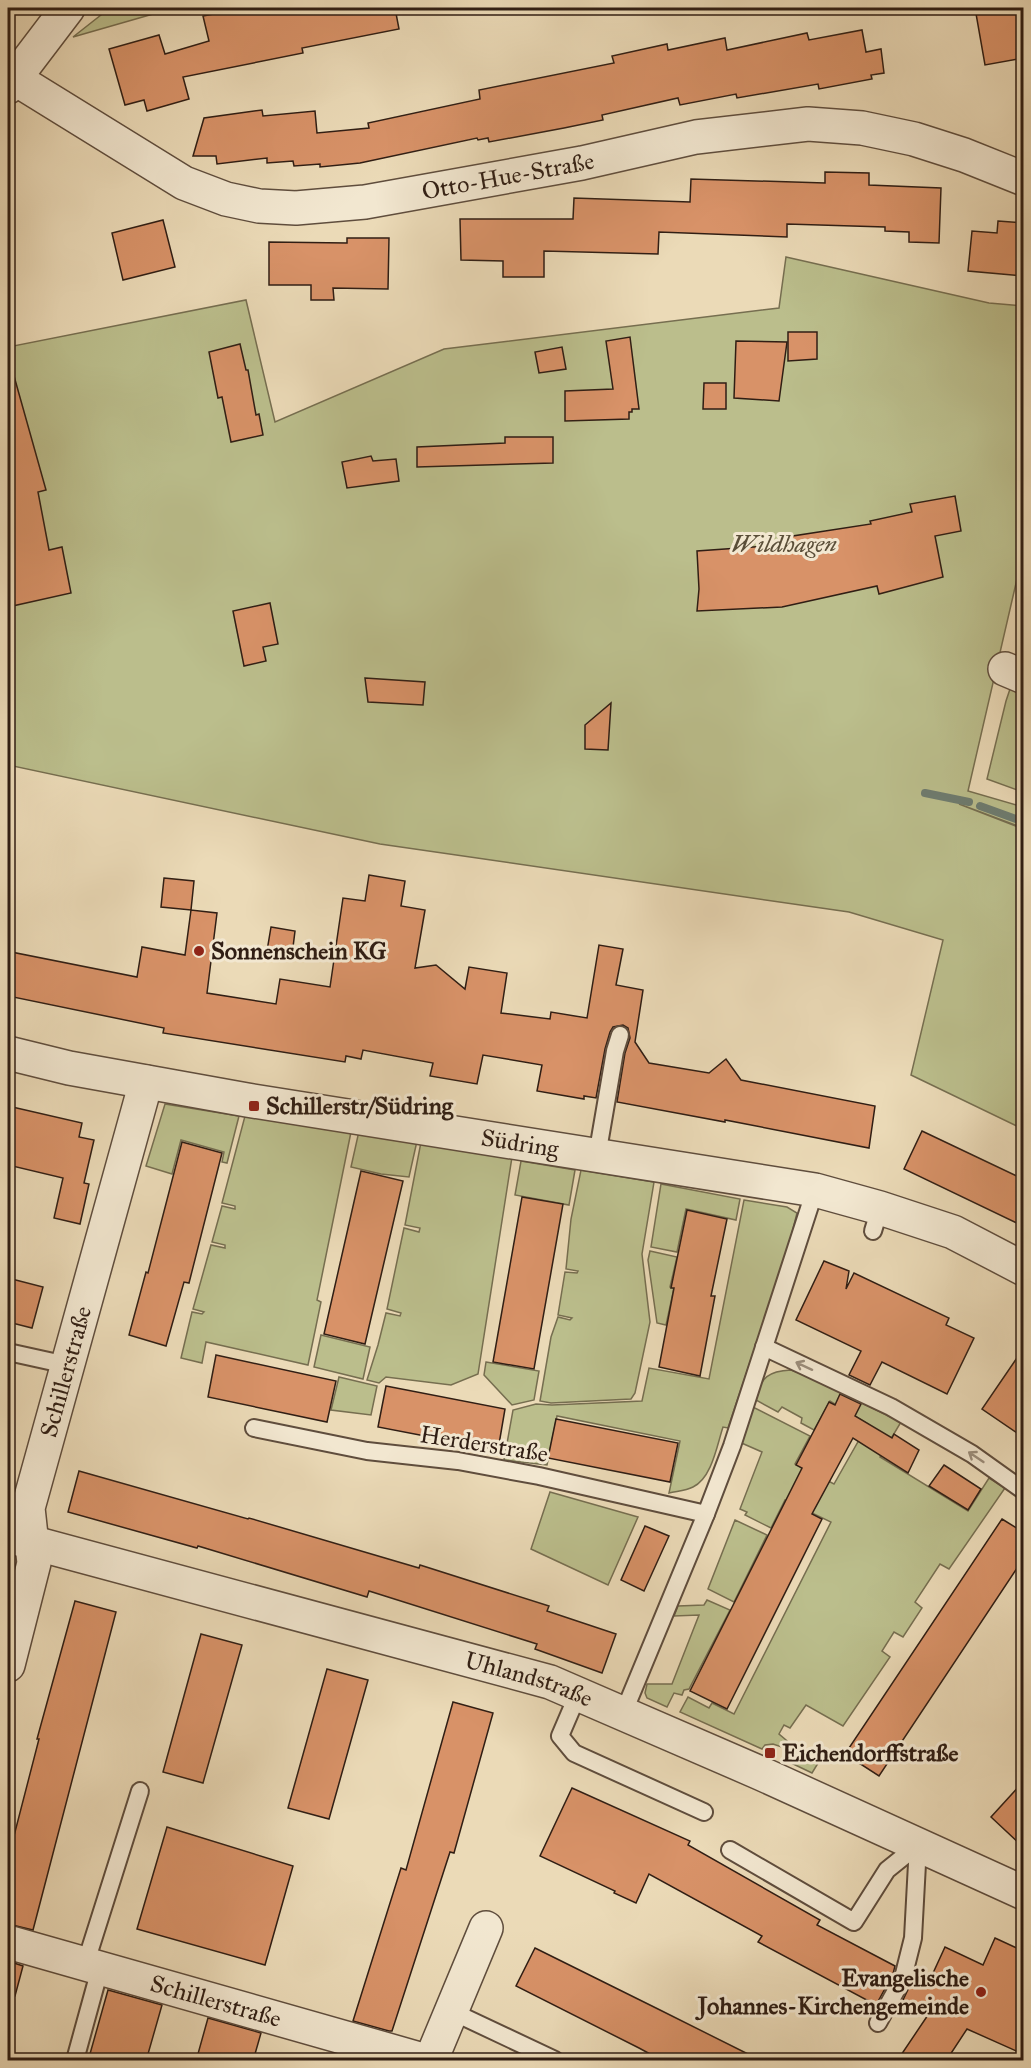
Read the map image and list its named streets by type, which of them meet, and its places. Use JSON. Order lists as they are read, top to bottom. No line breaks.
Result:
{"streets":{"street":["Otto-Hue-Straße","Südring","Schillerstraße","Uhlandstraße"],"lane":["Herderstraße"]},"crossings":[["Südring","Schillerstraße"],["Schillerstraße","Uhlandstraße"]],"parks":["Wildhagen"],"places":{"other":["Sonnenschein KG","Evangelische Johannes-Kirchengemeinde"],"transit":["Schillerstr/Südring","Eichendorffstraße"]}}
